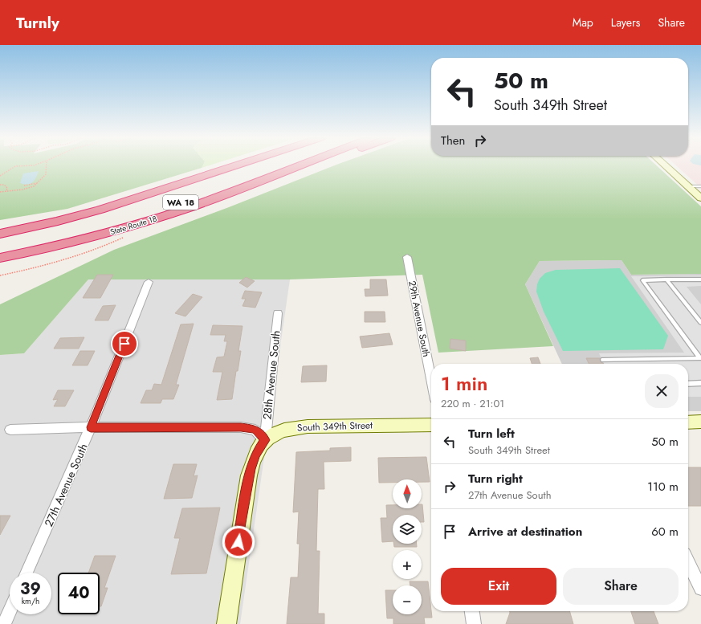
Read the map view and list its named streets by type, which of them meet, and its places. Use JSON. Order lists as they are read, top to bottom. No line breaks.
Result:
{"streets":{"highway":["WA 18","State Route 18"],"street":["29th Avenue South","28th Avenue South","South 349th Street","27th Avenue South"]},"crossings":[["28th Avenue South","South 349th Street"]],"north":"top","page":{"header":"Turnly","nav":["Map","Layers","Share"],"turn":["50 m","South 349th Street"],"then":"Then","heading":["1 min","220 m · 21:01"],"list":[{"name":"Turn left","note":"South 349th Street","value":"50 m"},{"name":"Turn right","note":"27th Avenue South","value":"110 m"},{"name":"Arrive at destination","value":"60 m"}],"map_buttons":["+","−"],"buttons":["Exit","Share"],"speed":"39 km/h","limit":"40"}}
